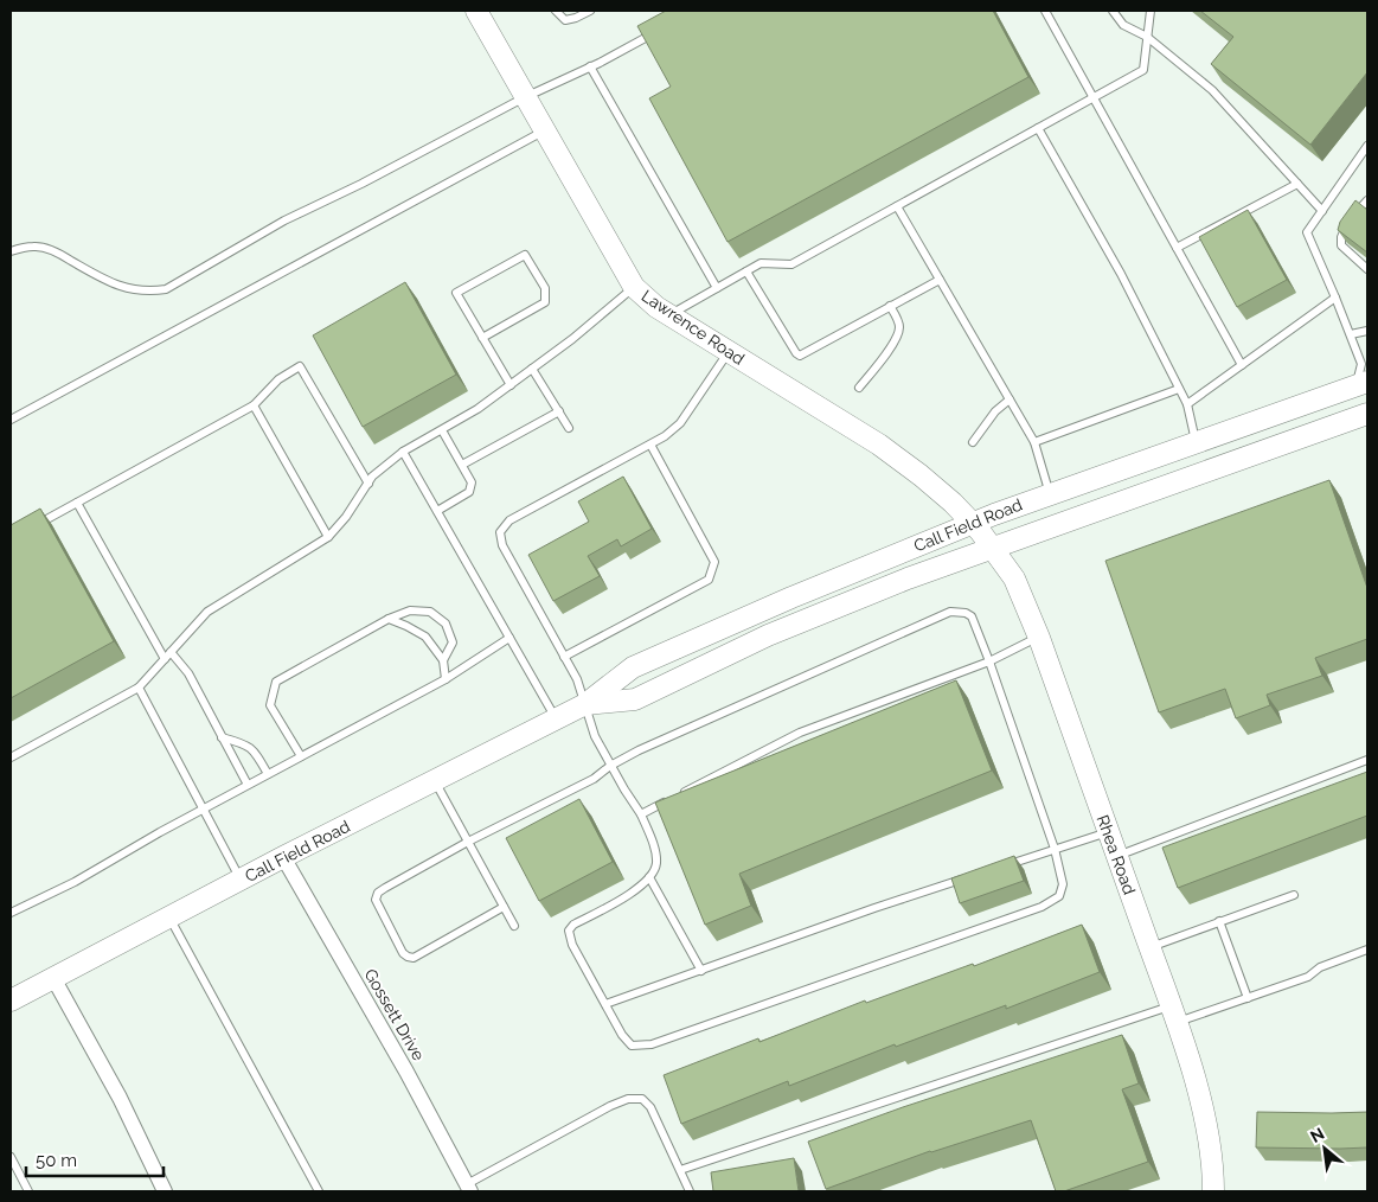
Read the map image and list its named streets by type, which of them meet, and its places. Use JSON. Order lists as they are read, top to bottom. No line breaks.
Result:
{"streets":{"main road":["Lawrence Road","Call Field Road","Rhea Road"],"street":["Gossett Drive"]},"crossings":[["Lawrence Road","Call Field Road"],["Lawrence Road","Rhea Road"],["Call Field Road","Rhea Road"],["Call Field Road","Gossett Drive"]],"scale_bar":"50 m","north":"top left"}
